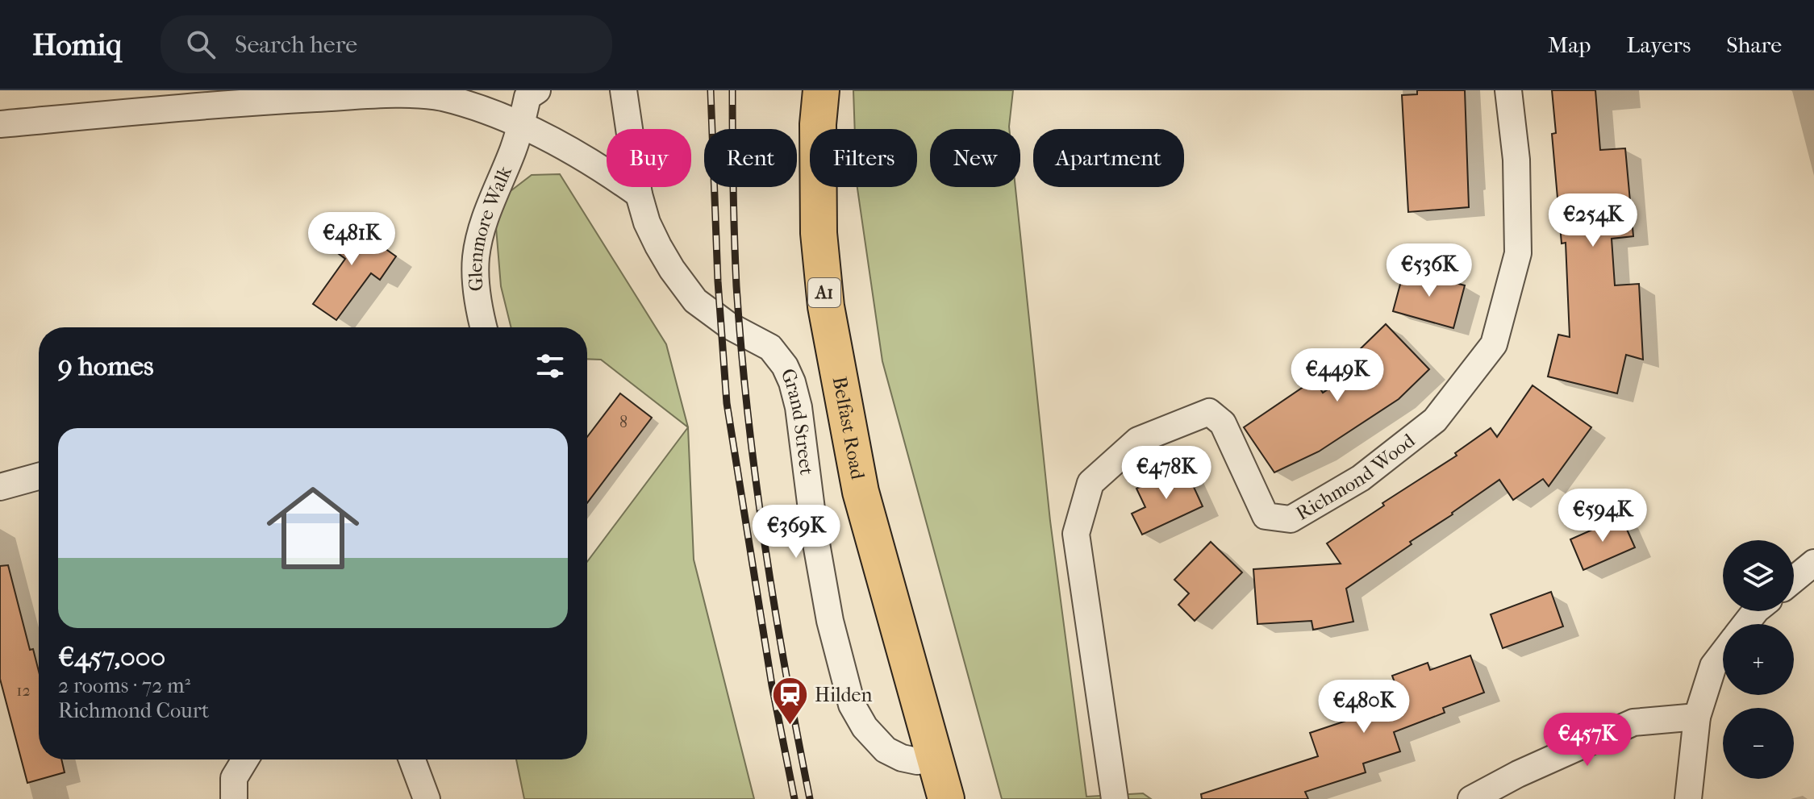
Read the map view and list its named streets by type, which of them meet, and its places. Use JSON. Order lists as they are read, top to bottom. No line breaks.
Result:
{"streets":{"highway":["A1","Belfast Road"],"street":["Glenmore Walk","Grand Street","Richmond Wood"]},"crossings":[["A1","Grand Street"],["A1","Belfast Road"],["Grand Street","Belfast Road"]],"places":{"station":["Hilden"]},"house_numbers":["8","12"],"page":{"header":"Homiq","search":"Search here","nav":["Map","Layers","Share"],"chip":["Buy","Rent","Filters","New","Apartment"],"price":["€254K","€481K","€536K","€449K","€478K","€594K","€369K","€480K","€457K"],"heading":"9 homes","list":[{"name":"€457,000","note":"2 rooms · 72 m² · Richmond Court"}],"map_buttons":["+","−"]}}
